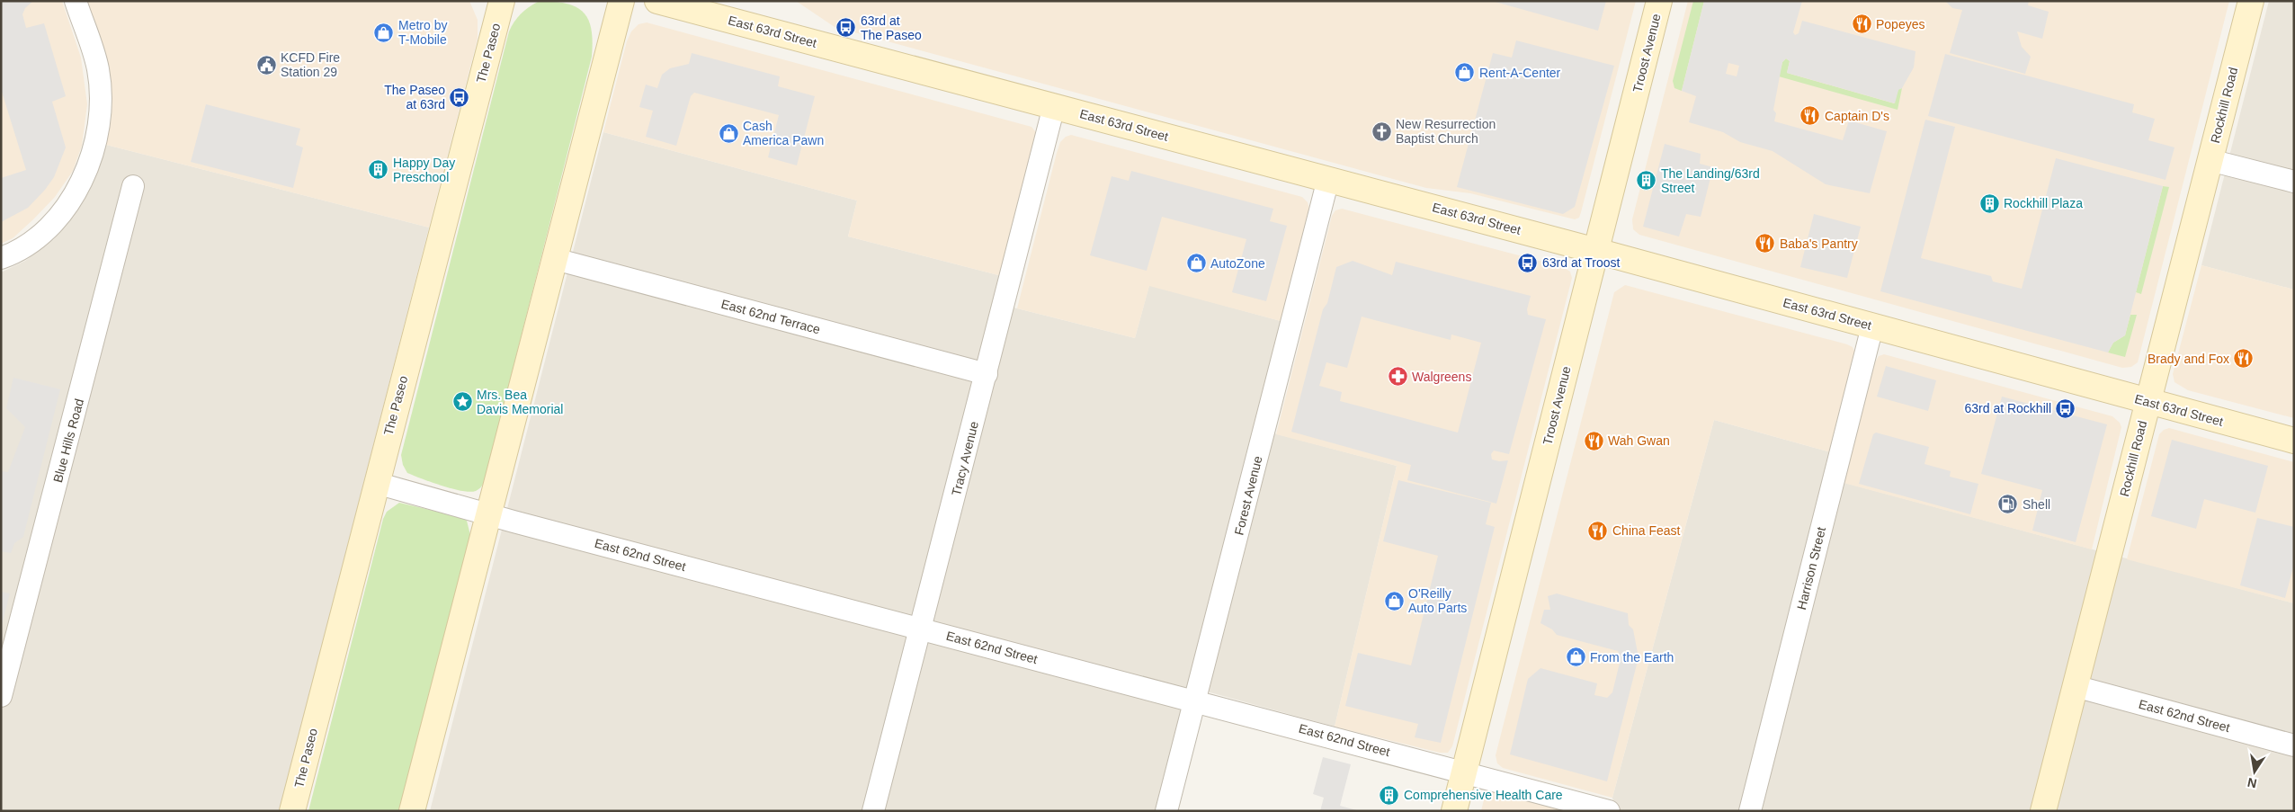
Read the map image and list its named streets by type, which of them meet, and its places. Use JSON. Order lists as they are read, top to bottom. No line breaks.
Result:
{"streets":{"main road":["East 63rd Street","The Paseo","Troost Avenue","Rockhill Road"],"street":["East 62nd Terrace","Blue Hills Road","Tracy Avenue","Forest Avenue","East 62nd Street","Harrison Street"]},"crossings":[["East 63rd Street","Troost Avenue"],["East 63rd Street","Rockhill Road"],["East 63rd Street","Tracy Avenue"],["East 63rd Street","Forest Avenue"],["East 63rd Street","Harrison Street"],["The Paseo","East 62nd Street"],["Troost Avenue","East 62nd Street"],["Rockhill Road","East 62nd Street"],["East 62nd Terrace","Tracy Avenue"],["Tracy Avenue","East 62nd Street"],["Forest Avenue","East 62nd Street"]],"places":{"restaurant":["Popeyes","Captain D's","Baba's Pantry","Brady and Fox","Wah Gwan","China Feast"],"bus stop":["63rd at The Paseo","The Paseo at 63rd","63rd at Troost","63rd at Rockhill"],"shop":["Metro by T-Mobile","Rent-A-Center","Cash America Pawn","AutoZone","O'Reilly Auto Parts","From the Earth"],"public building":["KCFD Fire Station 29"],"church":["New Resurrection Baptist Church"],"building":["Happy Day Preschool","The Landing/63rd Street","Rockhill Plaza","Comprehensive Health Care"],"pharmacy":["Walgreens"],"place":["Mrs. Bea Davis Memorial"],"fuel station":["Shell"]},"north":"bottom"}
